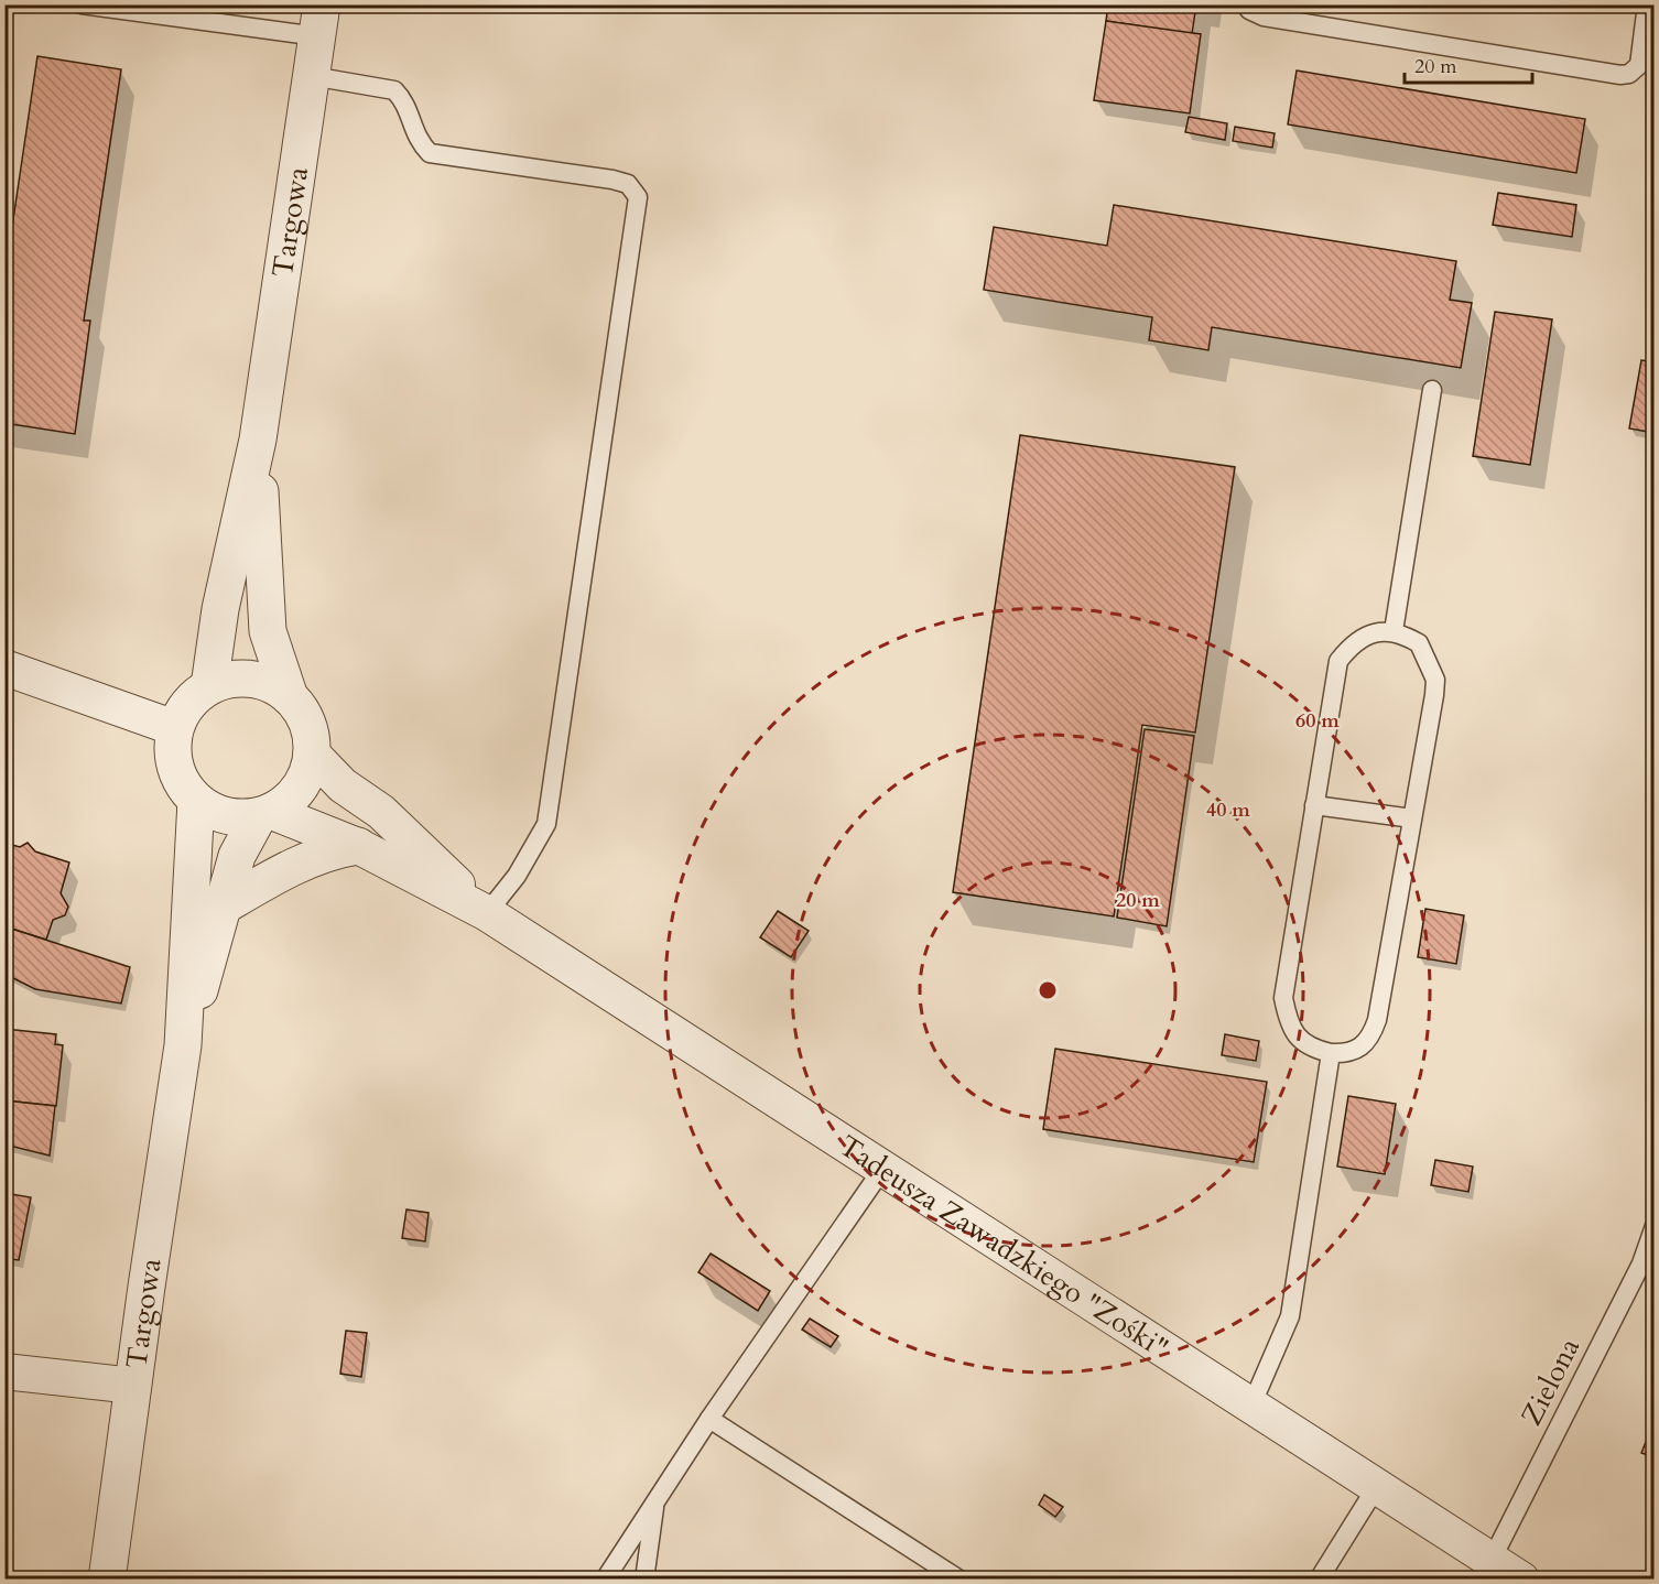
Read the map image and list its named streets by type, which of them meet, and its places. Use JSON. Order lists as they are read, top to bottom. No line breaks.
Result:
{"streets":{"street":["Targowa","Tadeusza Zawadzkiego \"Zośki\""],"lane":["Zielona"]},"crossings":[["Targowa","Tadeusza Zawadzkiego \"Zośki\""],["Tadeusza Zawadzkiego \"Zośki\"","Zielona"]],"scale_bar":"20 m","rings":["60 m","40 m","20 m"]}
